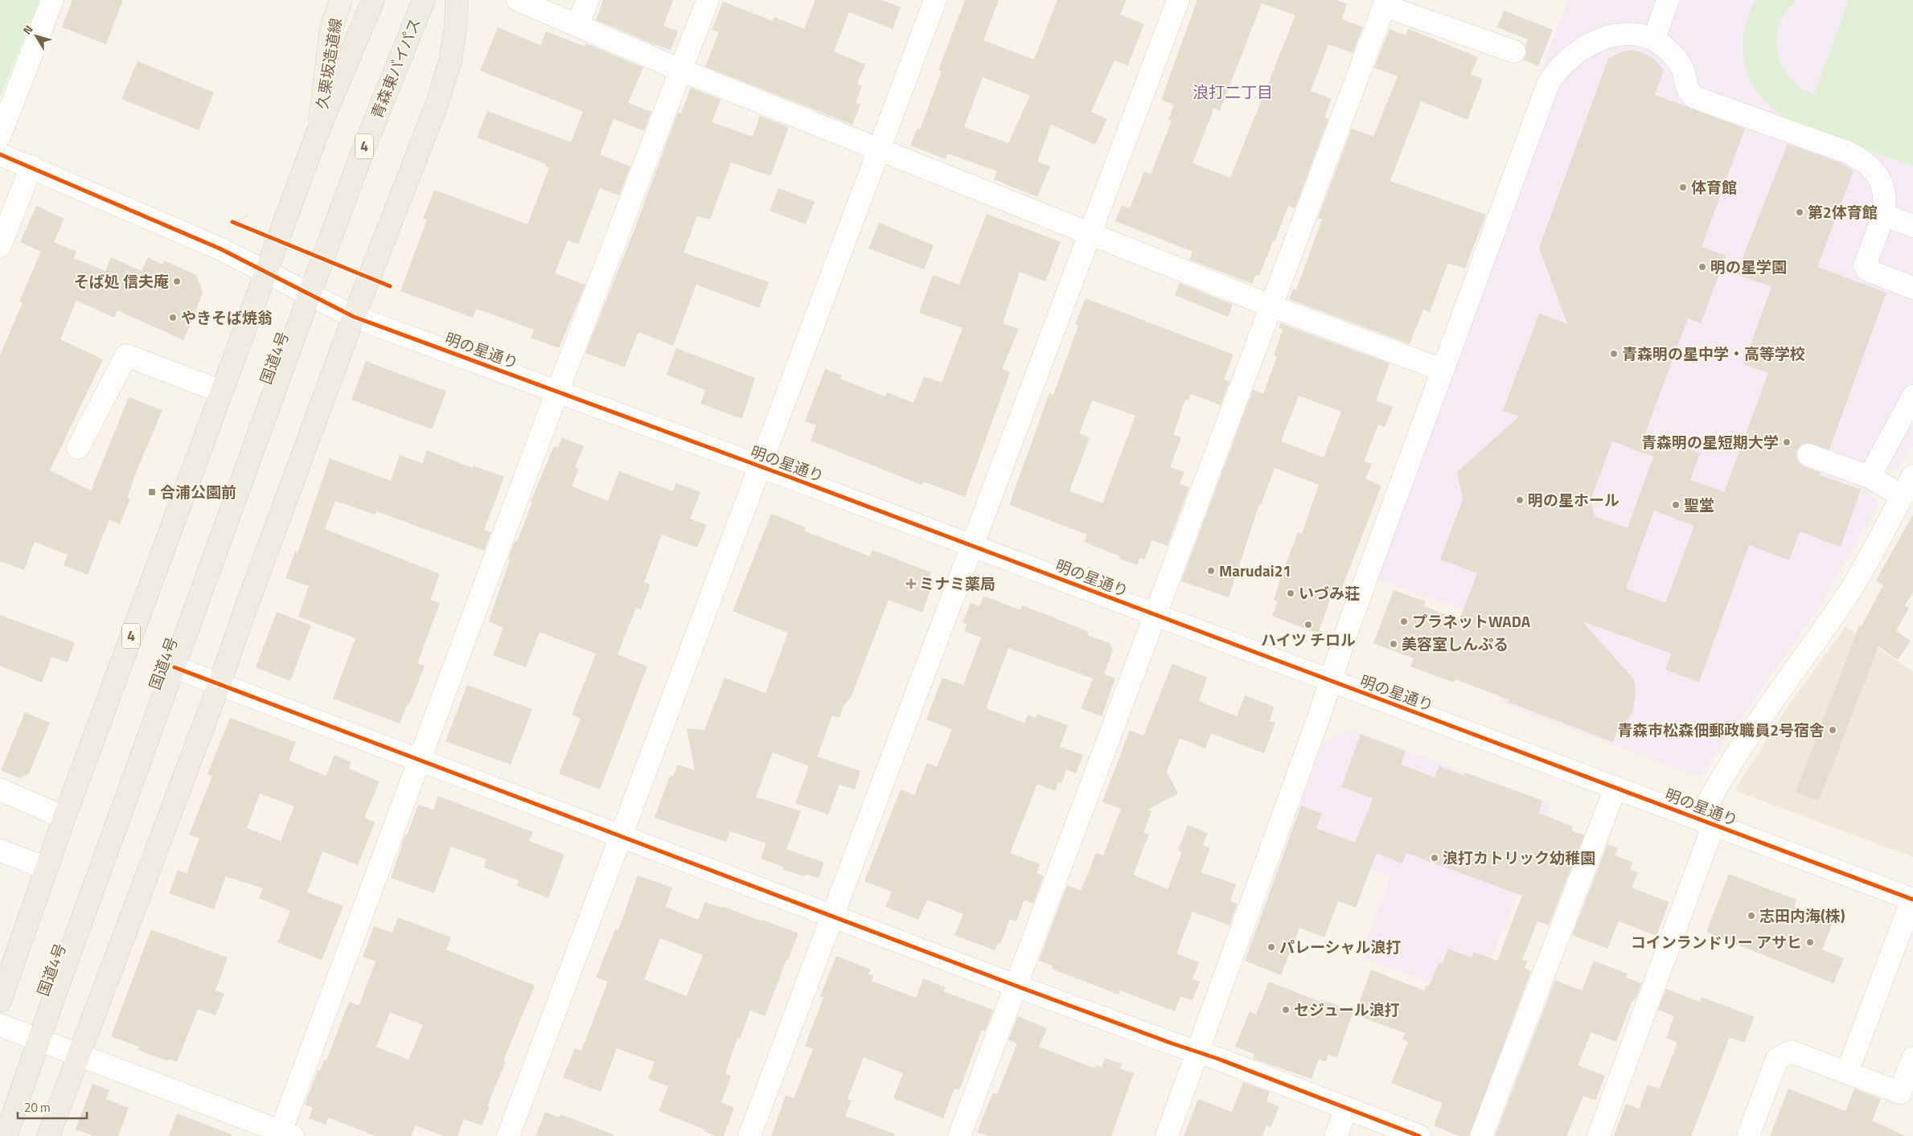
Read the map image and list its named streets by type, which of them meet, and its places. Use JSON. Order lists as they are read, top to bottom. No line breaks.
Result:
{"streets":{"highway":["青森東バイパス","4","国道4号"],"main road":["久栗坂造道線"],"street":["明の星通り"]},"crossings":[["久栗坂造道線","4"],["青森東バイパス","明の星通り"],["青森東バイパス","国道4号"],["4","明の星通り"],["明の星通り","国道4号"]],"districts":["浪打二丁目"],"places":{"other":["体育館","第2体育館","明の星学園","そば処 信夫庵","やきそば焼翁","青森明の星中学・高等学校","青森明の星短期大学","明の星ホール","聖堂","Marudai21","いづみ荘","プラネットWADA","ハイツ チロル","美容室しんぷる","青森市松森佃郵政職員2号宿舎","浪打カトリック幼稚園","志田内海(株)","コインランドリー アサヒ","パレーシャル浪打","セジュール浪打"],"transit":["合浦公園前"],"health":["ミナミ薬局"]},"scale_bar":"20 m","north":"top left"}
